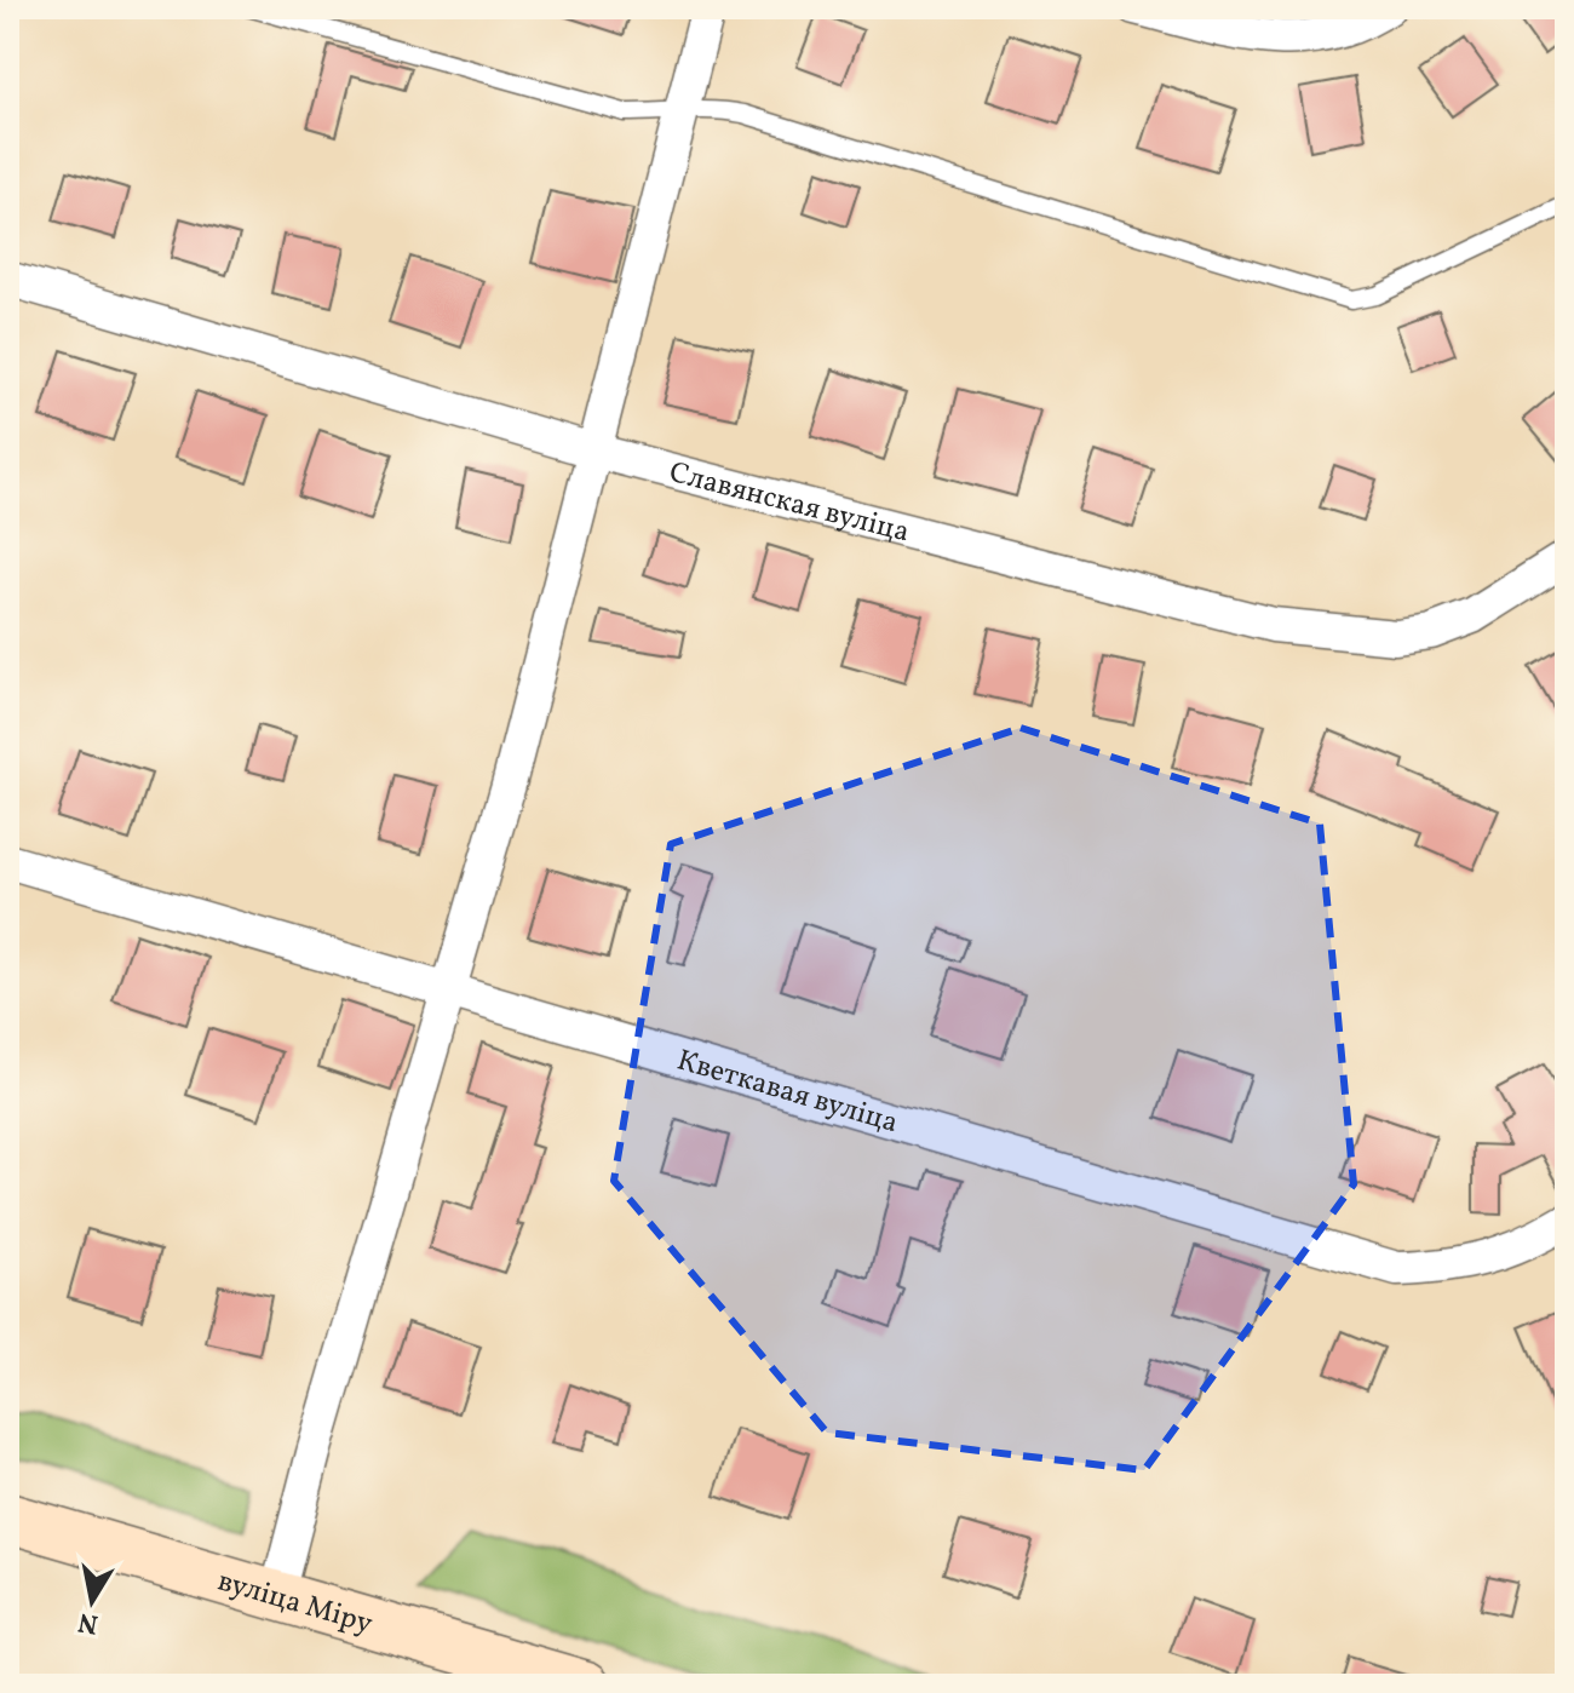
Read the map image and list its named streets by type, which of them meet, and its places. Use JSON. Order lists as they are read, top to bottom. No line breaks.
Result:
{"streets":{"street":["Славянская вуліца","Кветкавая вуліца","вуліца Міру"]},"north":"bottom"}
